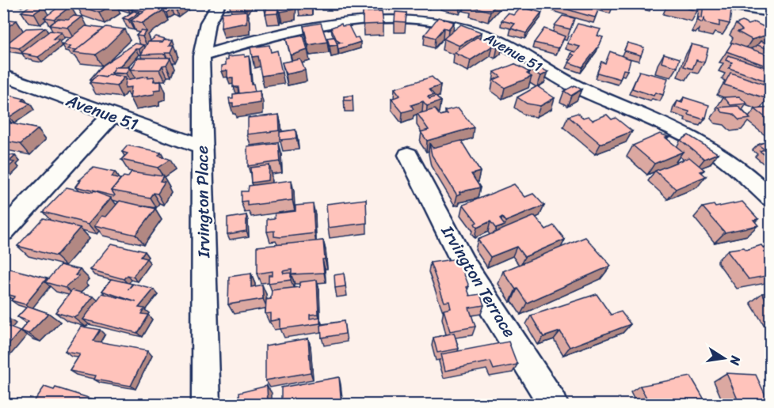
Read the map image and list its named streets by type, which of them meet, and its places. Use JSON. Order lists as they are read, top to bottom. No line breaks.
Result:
{"streets":{"street":["Avenue 51","Irvington Place","Irvington Terrace"]},"crossings":[["Avenue 51","Irvington Place"]],"north":"right"}
